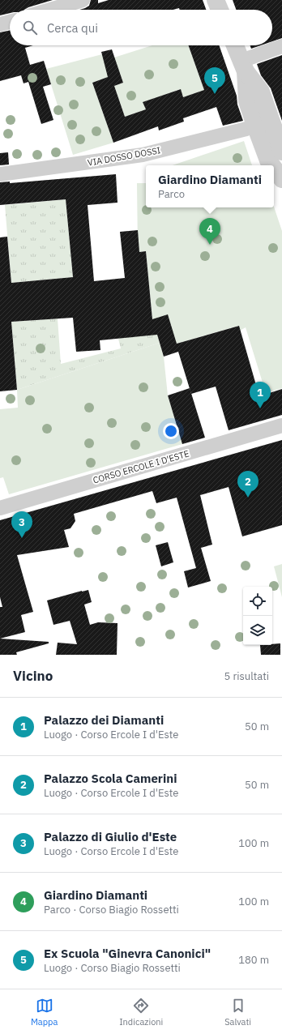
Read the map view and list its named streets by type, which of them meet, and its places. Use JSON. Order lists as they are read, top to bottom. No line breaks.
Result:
{"streets":{"street":["VIA DOSSO DOSSI","CORSO ERCOLE I D'ESTE"]},"page":{"search":"Cerca qui","pins":["5","4","1","2","3"],"popup":["Giardino Diamanti","Parco"],"heading":["Vicino","5 risultati"],"list":[{"mark":"1","name":"Palazzo dei Diamanti","note":"Luogo · Corso Ercole I d'Este","value":"50 m"},{"mark":"2","name":"Palazzo Scola Camerini","note":"Luogo · Corso Ercole I d'Este","value":"50 m"},{"mark":"3","name":"Palazzo di Giulio d'Este","note":"Luogo · Corso Ercole I d'Este","value":"100 m"},{"mark":"4","name":"Giardino Diamanti","note":"Parco · Corso Biagio Rossetti","value":"100 m"},{"mark":"5","name":"Ex Scuola \"Ginevra Canonici\"","note":"Luogo · Corso Biagio Rossetti","value":"180 m"}],"nav":["Mappa","Indicazioni","Salvati"]}}
